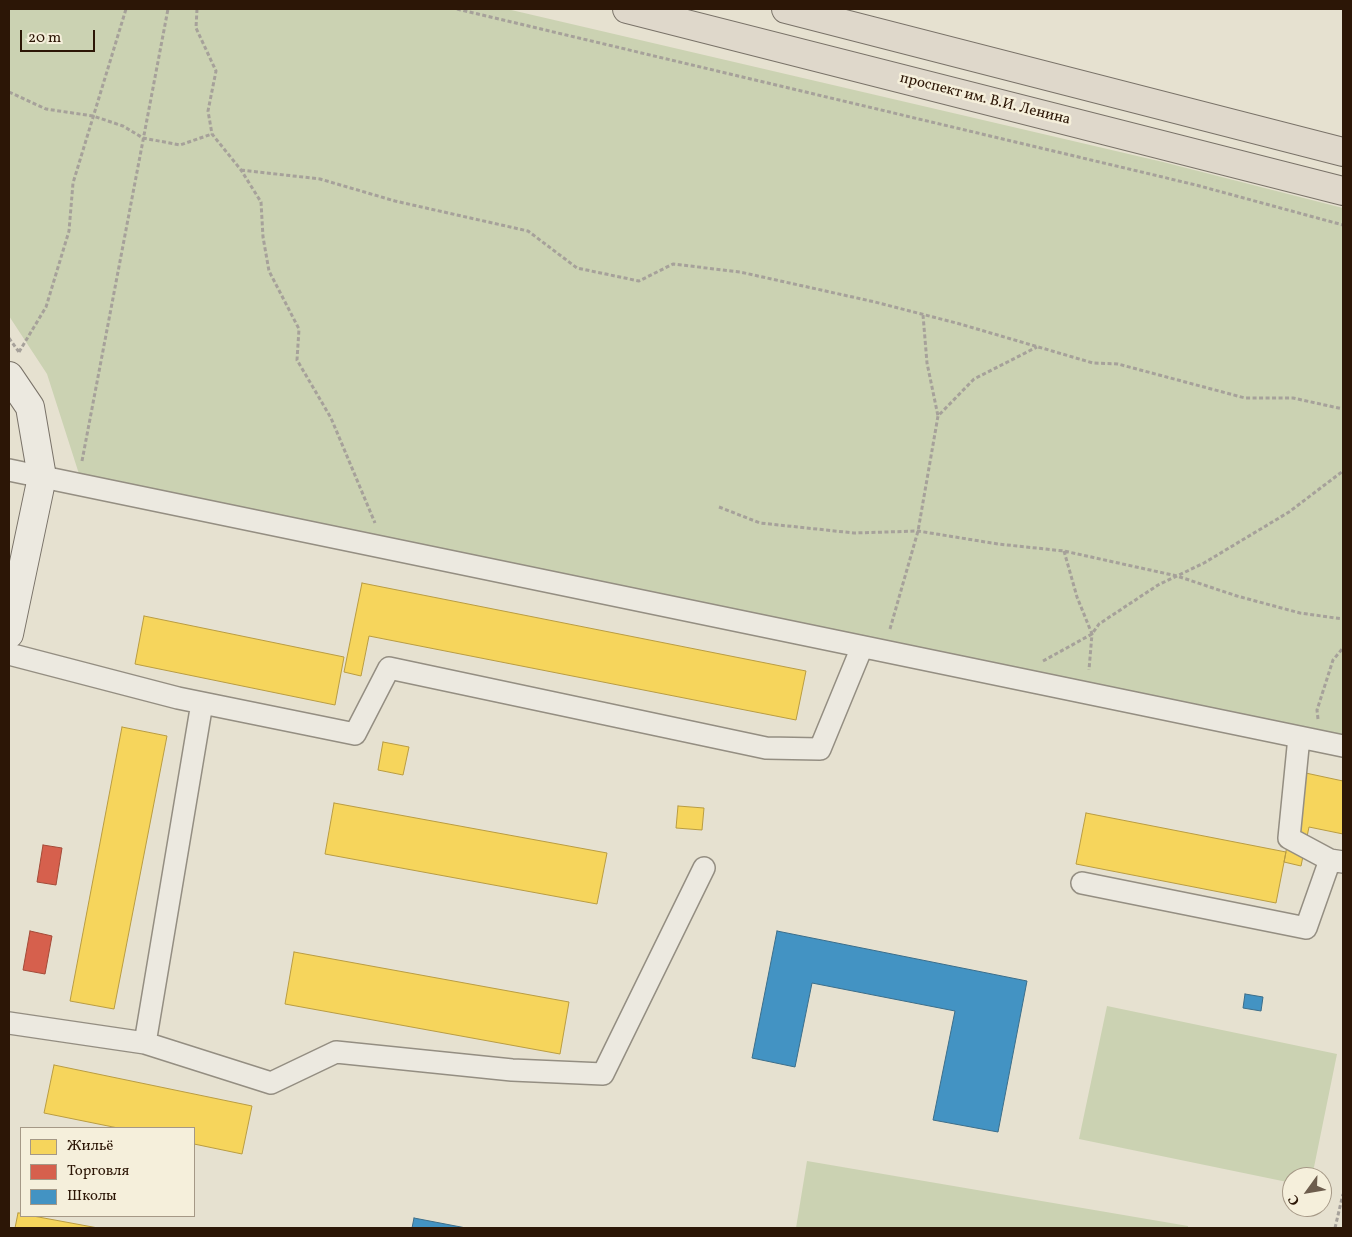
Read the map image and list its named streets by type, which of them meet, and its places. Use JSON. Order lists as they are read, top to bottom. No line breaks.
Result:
{"streets":{"main road":["проспект им. В.И. Ленина"]},"legend":["Жильё","Торговля","Школы"],"scale_bar":"20 m","north":"bottom left"}
